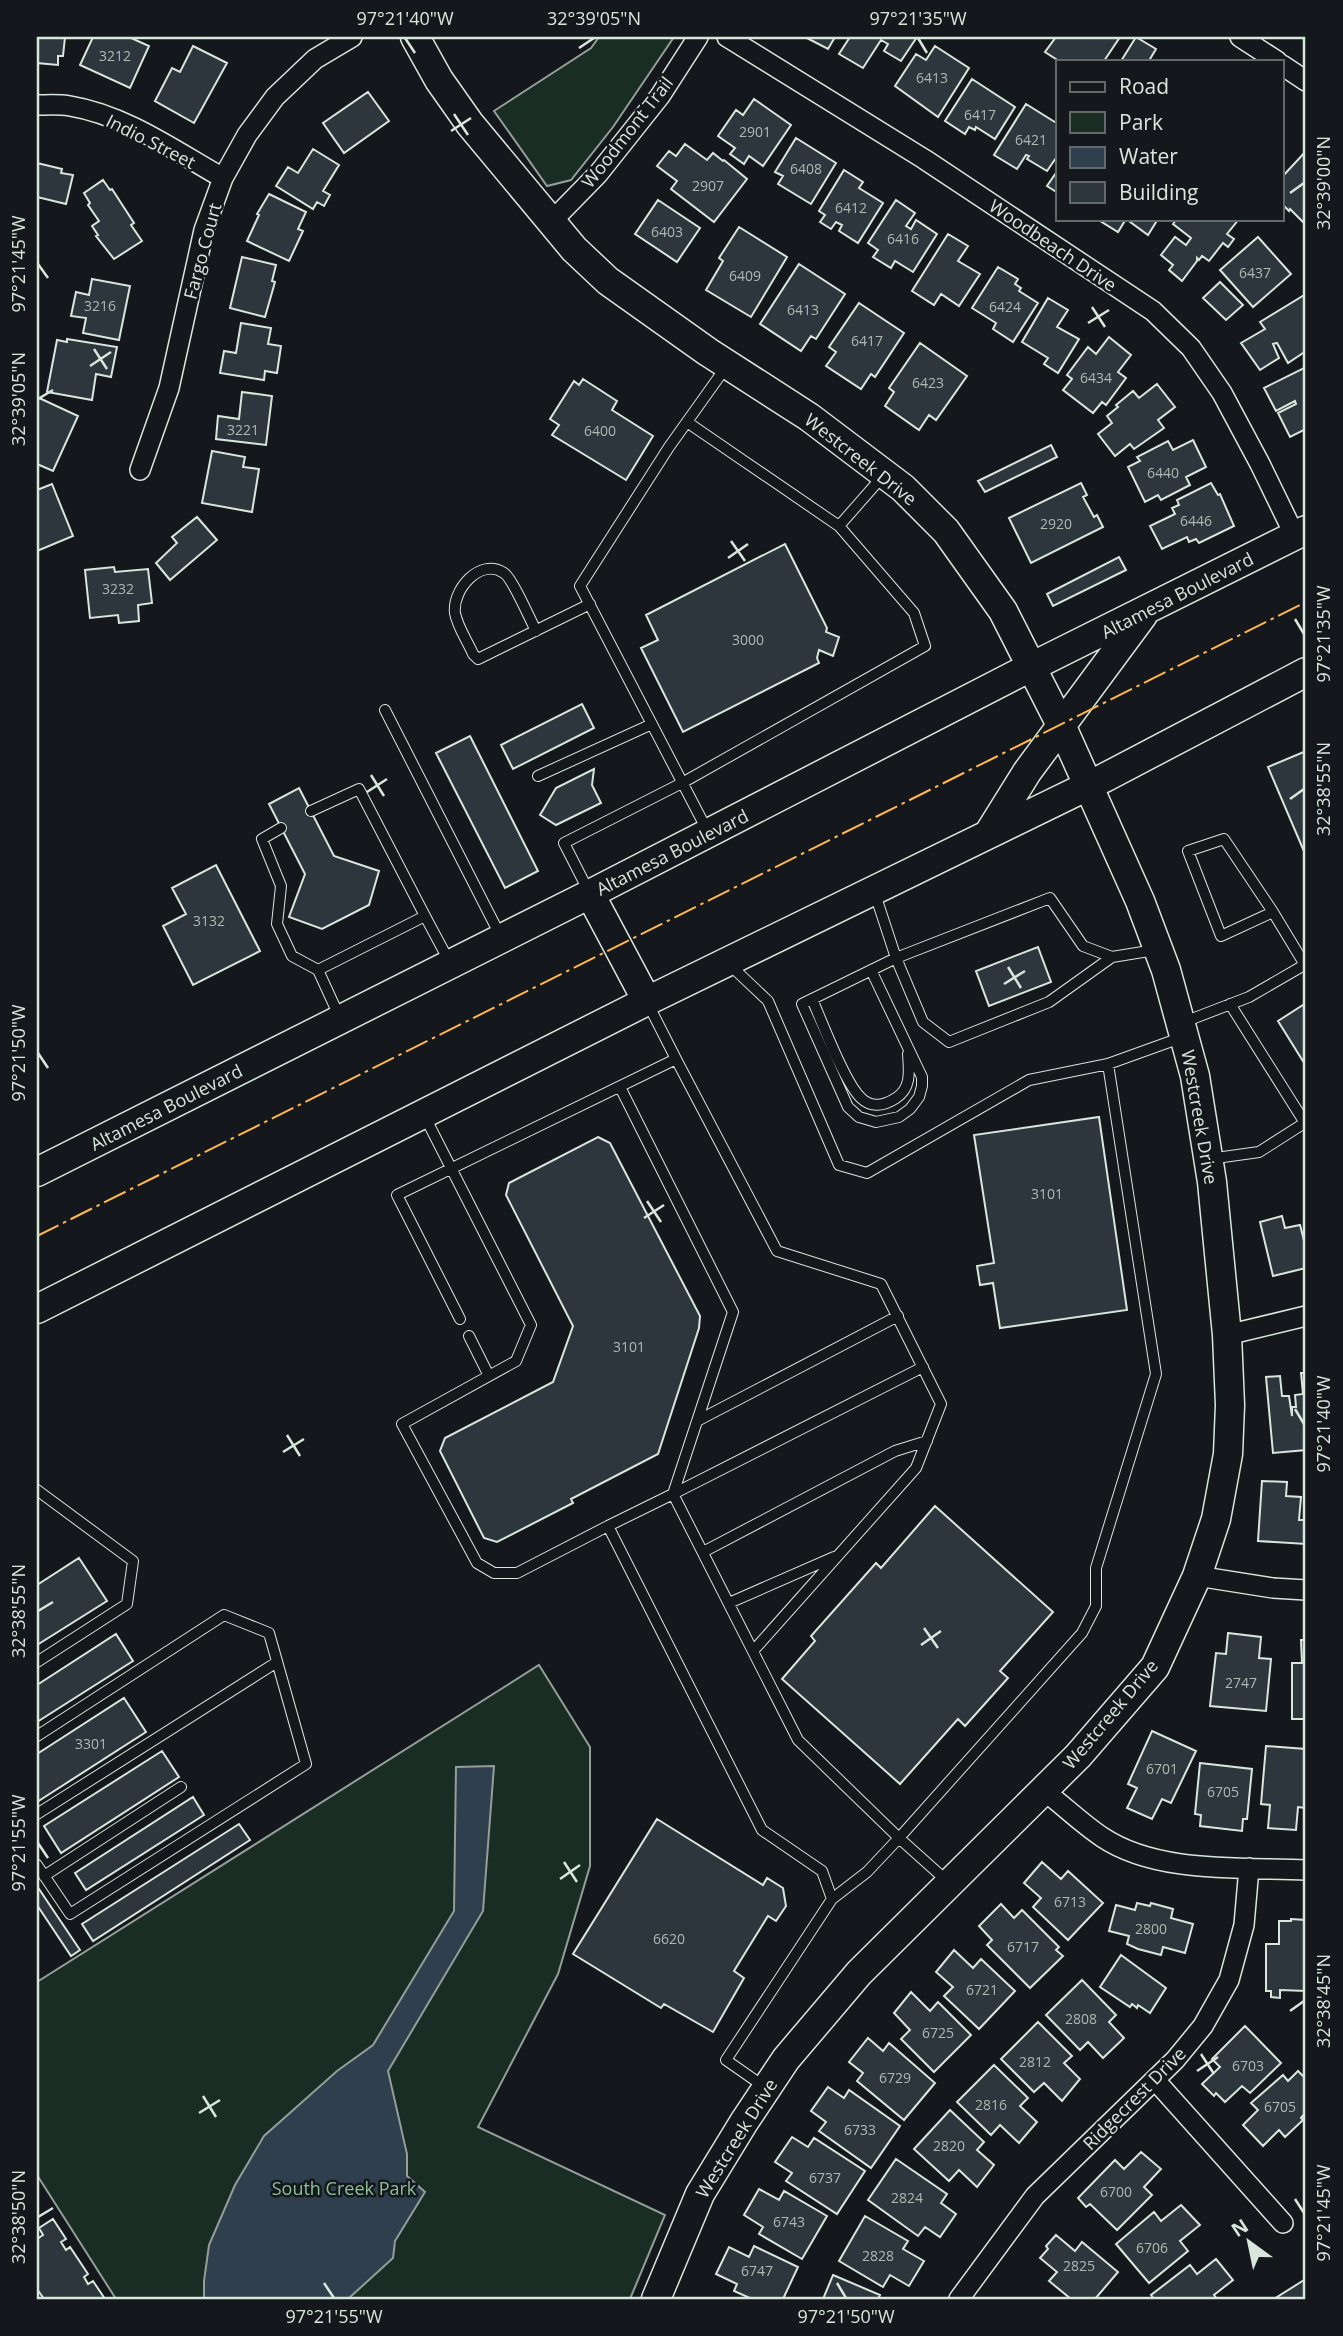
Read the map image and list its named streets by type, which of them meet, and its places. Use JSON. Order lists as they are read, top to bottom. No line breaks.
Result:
{"streets":{"main road":["Westcreek Drive","Altamesa Boulevard"],"street":["Woodmont Trail","Indio Street","Woodbeach Drive","Fargo Court","Ridgecrest Drive"]},"crossings":[["Woodmont Trail","Westcreek Drive"],["Indio Street","Fargo Court"],["Woodbeach Drive","Altamesa Boulevard"],["Westcreek Drive","Altamesa Boulevard"]],"parks":["South Creek Park"],"house_numbers":["3212","6413","6417","2901","6421","6408","2907","6412","6403","6416","6437","6409","3216","6424","6413","6417","6434","6423","3221","6400","6440","6446","2920","3232","3000","3132","3101","3101","2747","3301","6701","6705","6713","2800","6620","6717","6721","2808","6725","2812","6703","6729","2816","6705","6733","2820","6737","6700","2824","6743","6706","2828","2825","6747"],"legend":["Road","Park","Water","Building"],"north":"top left","coordinates":["97°21'40\"W","32°39'05\"N","97°21'35\"W","32°39'00\"N","97°21'45\"W","32°38'55\"N","97°21'50\"W","97°21'55\"W","32°38'45\"N","32°38'50\"N"]}
